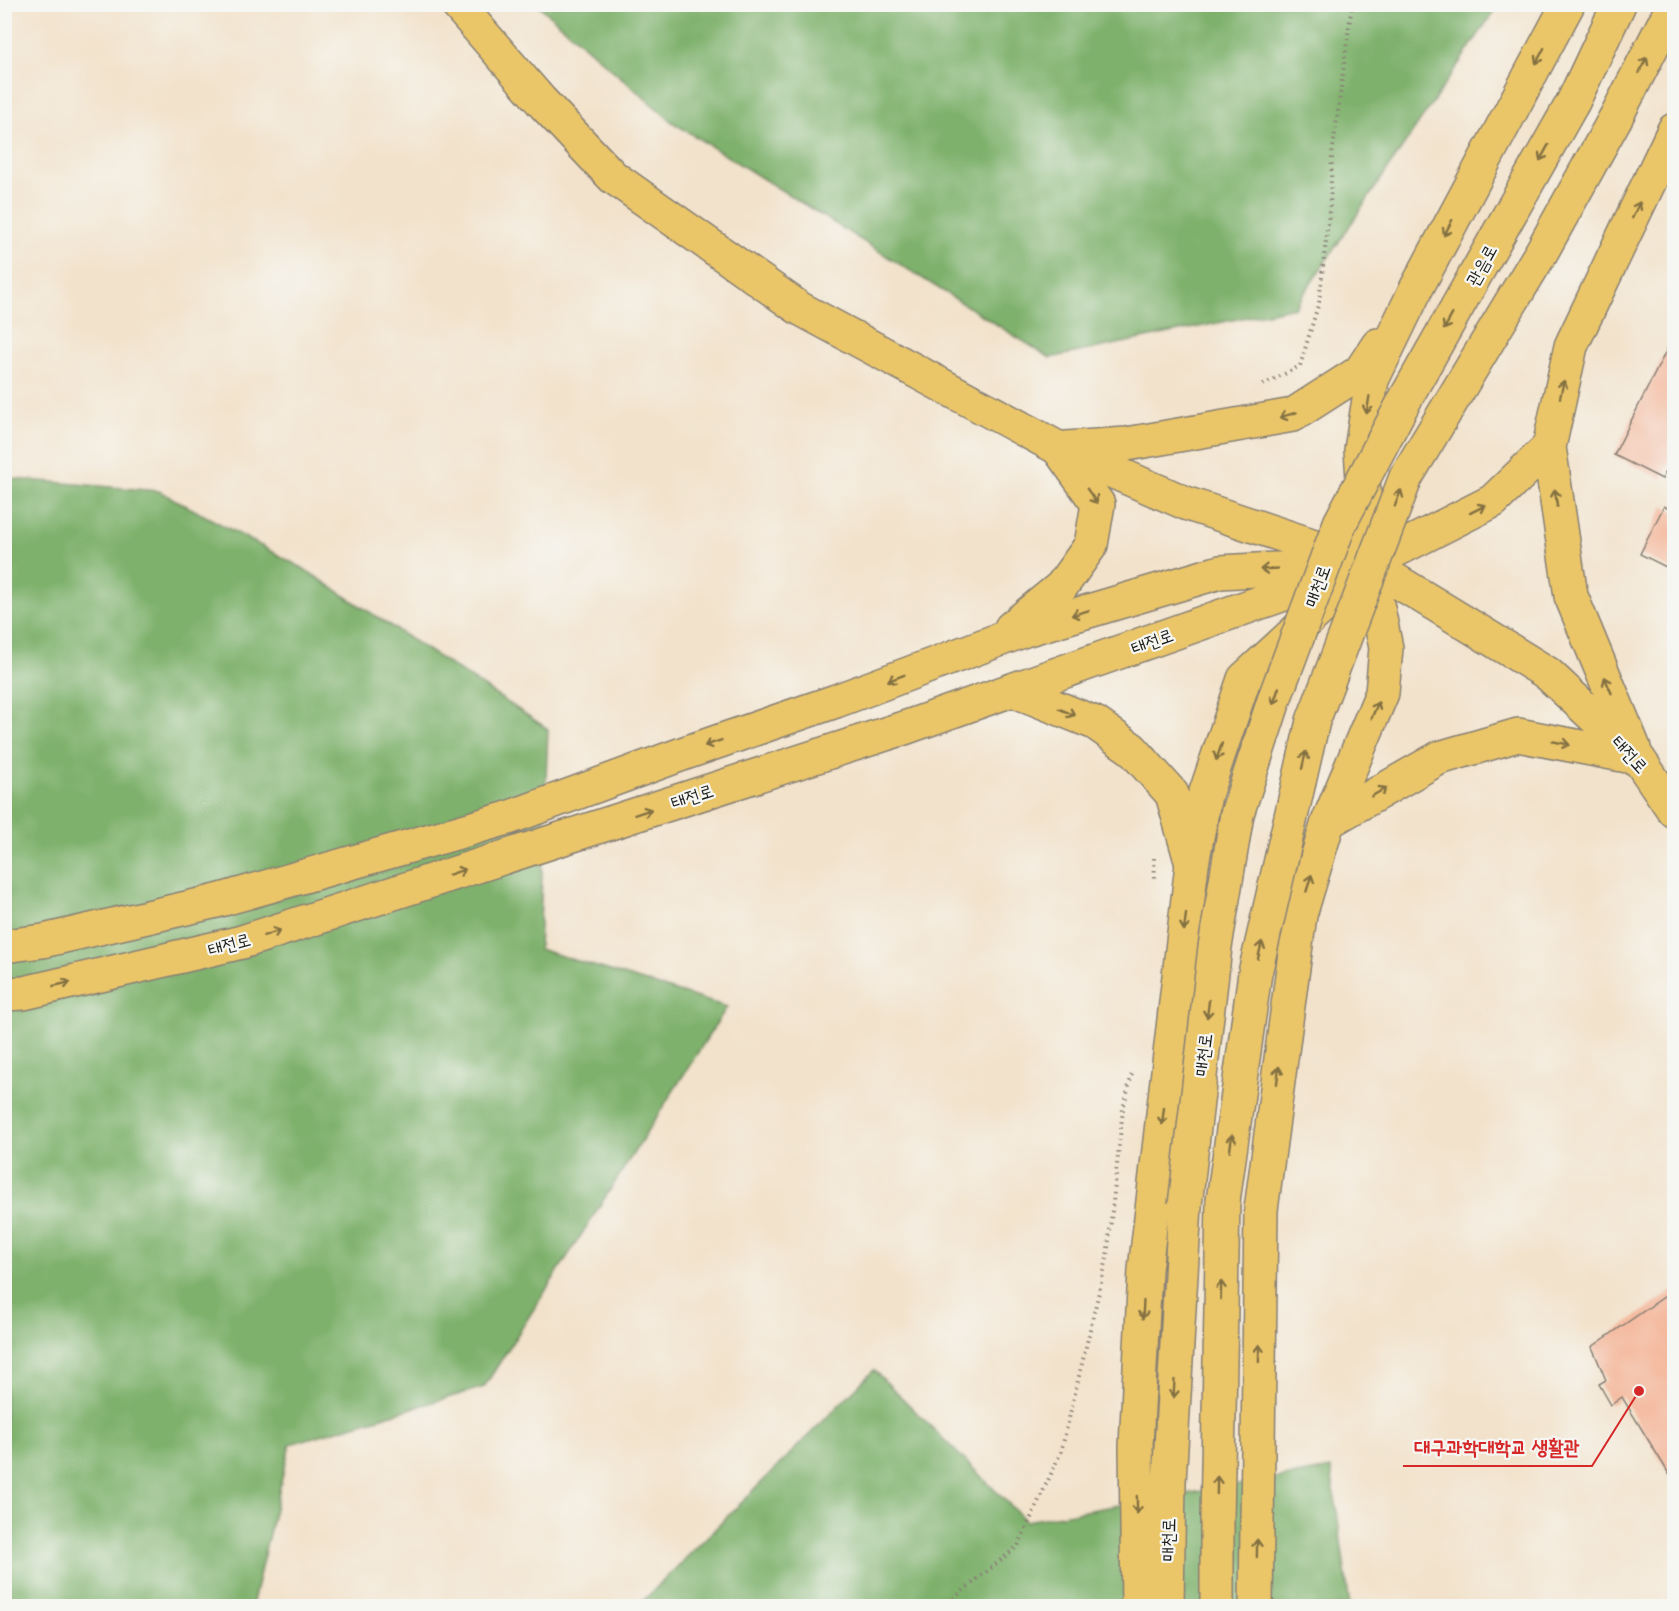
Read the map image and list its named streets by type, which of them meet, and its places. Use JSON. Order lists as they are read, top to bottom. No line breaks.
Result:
{"streets":{"main road":["관음로","매천로","태전로"]},"crossings":[["관음로","매천로"]],"places":["대구과학대학교 생활관"]}
